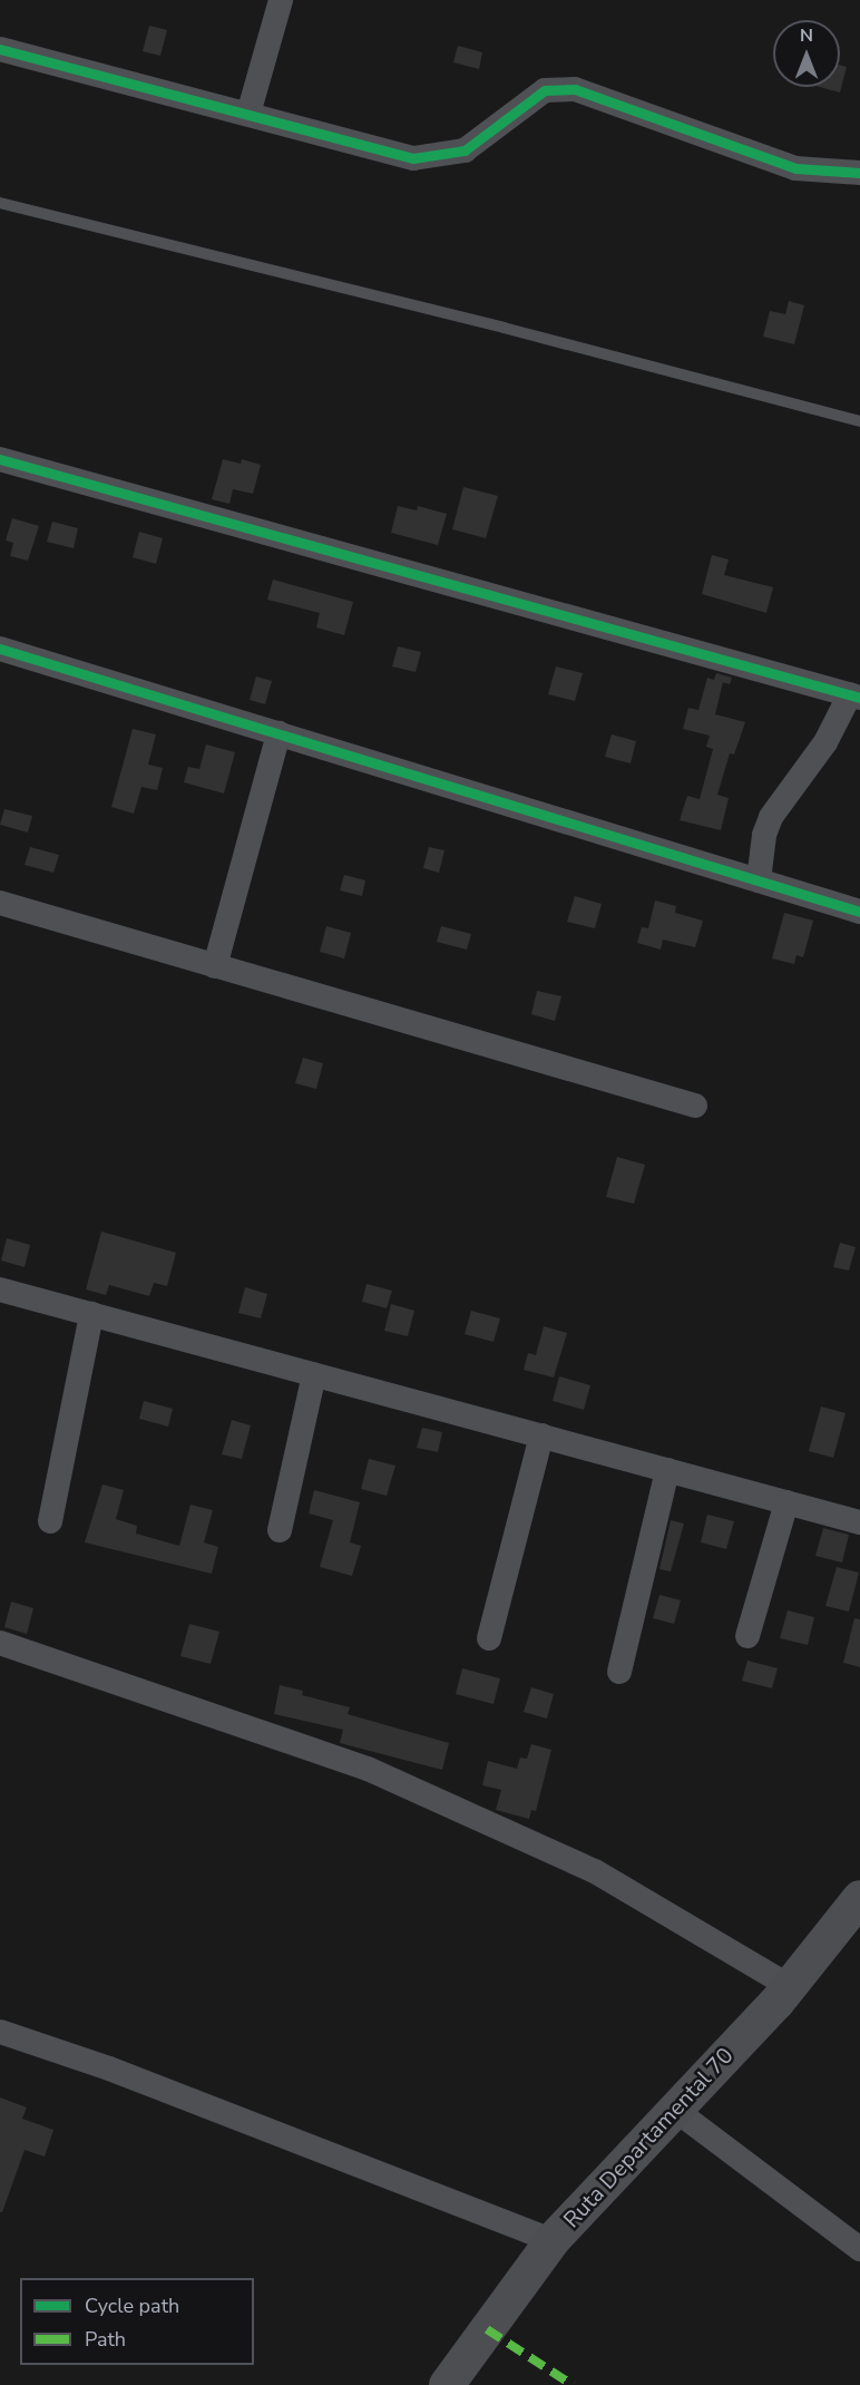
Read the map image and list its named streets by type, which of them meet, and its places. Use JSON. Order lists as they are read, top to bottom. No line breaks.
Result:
{"streets":{"main road":["Ruta Departamental 70"]},"legend":["Cycle path","Path"],"north":"top"}
